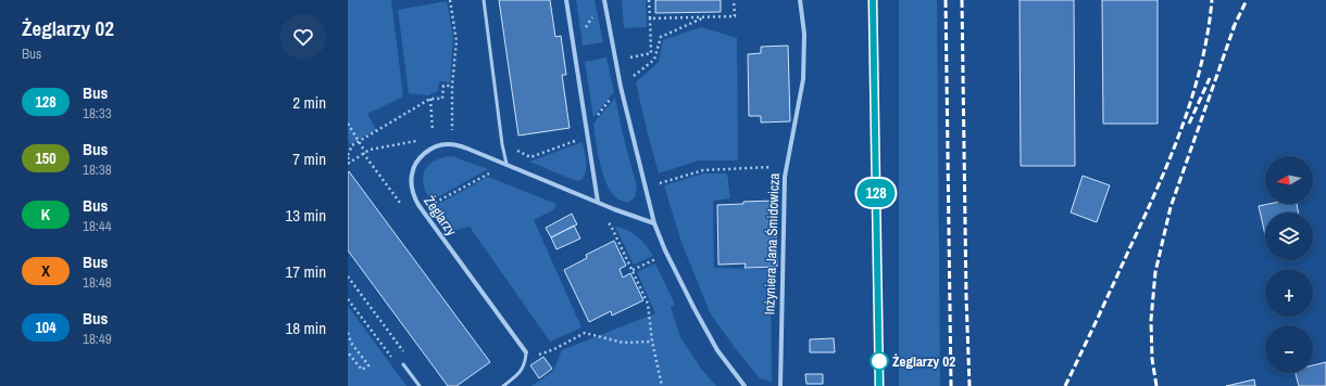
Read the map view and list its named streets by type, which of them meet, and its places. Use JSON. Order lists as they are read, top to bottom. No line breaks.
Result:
{"streets":{"street":["Żeglarzy","Inżyniera Jana Śmidowicza"]},"places":["Żeglarzy 02"],"lines":["bus line 128"],"north":"left","page":{"heading":["Żeglarzy 02","Bus"],"on_map":"128","list":[{"mark":"128","name":"Bus","note":"18:33","value":"2 min"},{"mark":"150","name":"Bus","note":"18:38","value":"7 min"},{"mark":"K","name":"Bus","note":"18:44","value":"13 min"},{"mark":"X","name":"Bus","note":"18:48","value":"17 min"},{"mark":"104","name":"Bus","note":"18:49","value":"18 min"}],"map_buttons":["+","−"]}}
